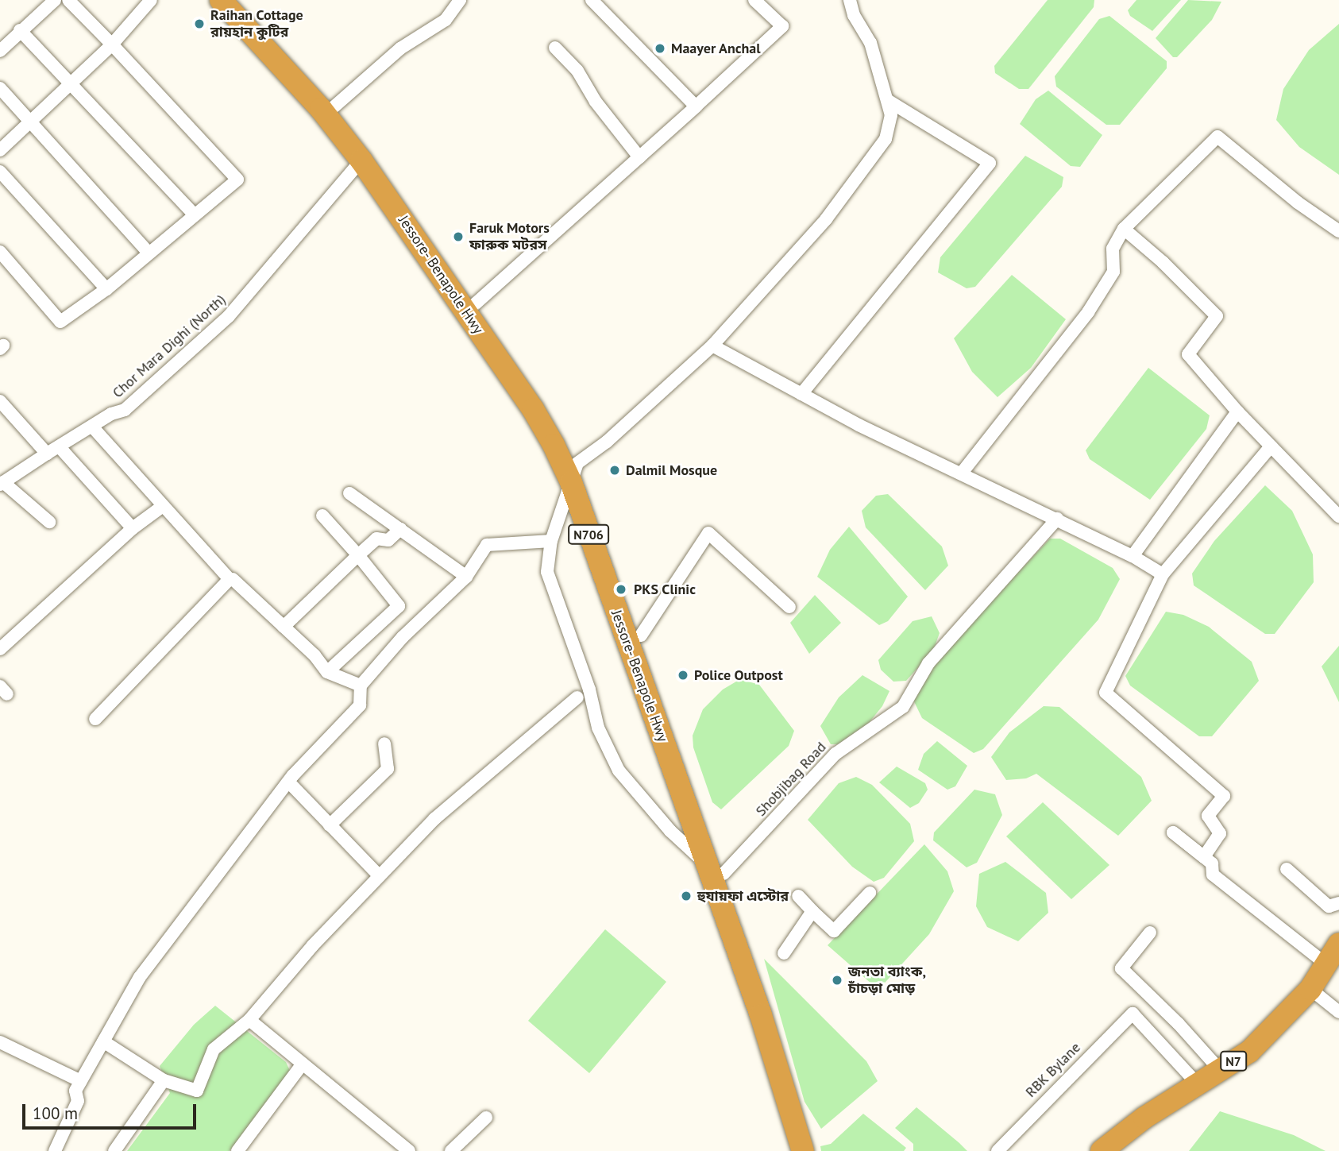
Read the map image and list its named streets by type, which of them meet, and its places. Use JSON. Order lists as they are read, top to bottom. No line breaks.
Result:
{"streets":{"highway":["Jessore- Benapole Hwy","N706","N7"],"street":["Chor Mara Dighi (North)","Shobjibag Road","RBK Bylane"]},"crossings":[["Jessore- Benapole Hwy","Chor Mara Dighi (North)"],["Jessore- Benapole Hwy","Shobjibag Road"]],"places":["Raihan Cottage রায়হান কুটির","Maayer Anchal","Faruk Motors ফারুক মটরস","Dalmil Mosque","PKS Clinic","Police Outpost","হুযায়ফা এস্টোর","জনতা ব্যাংক, চাঁচড়া মোড়"],"scale_bar":"100 m"}
